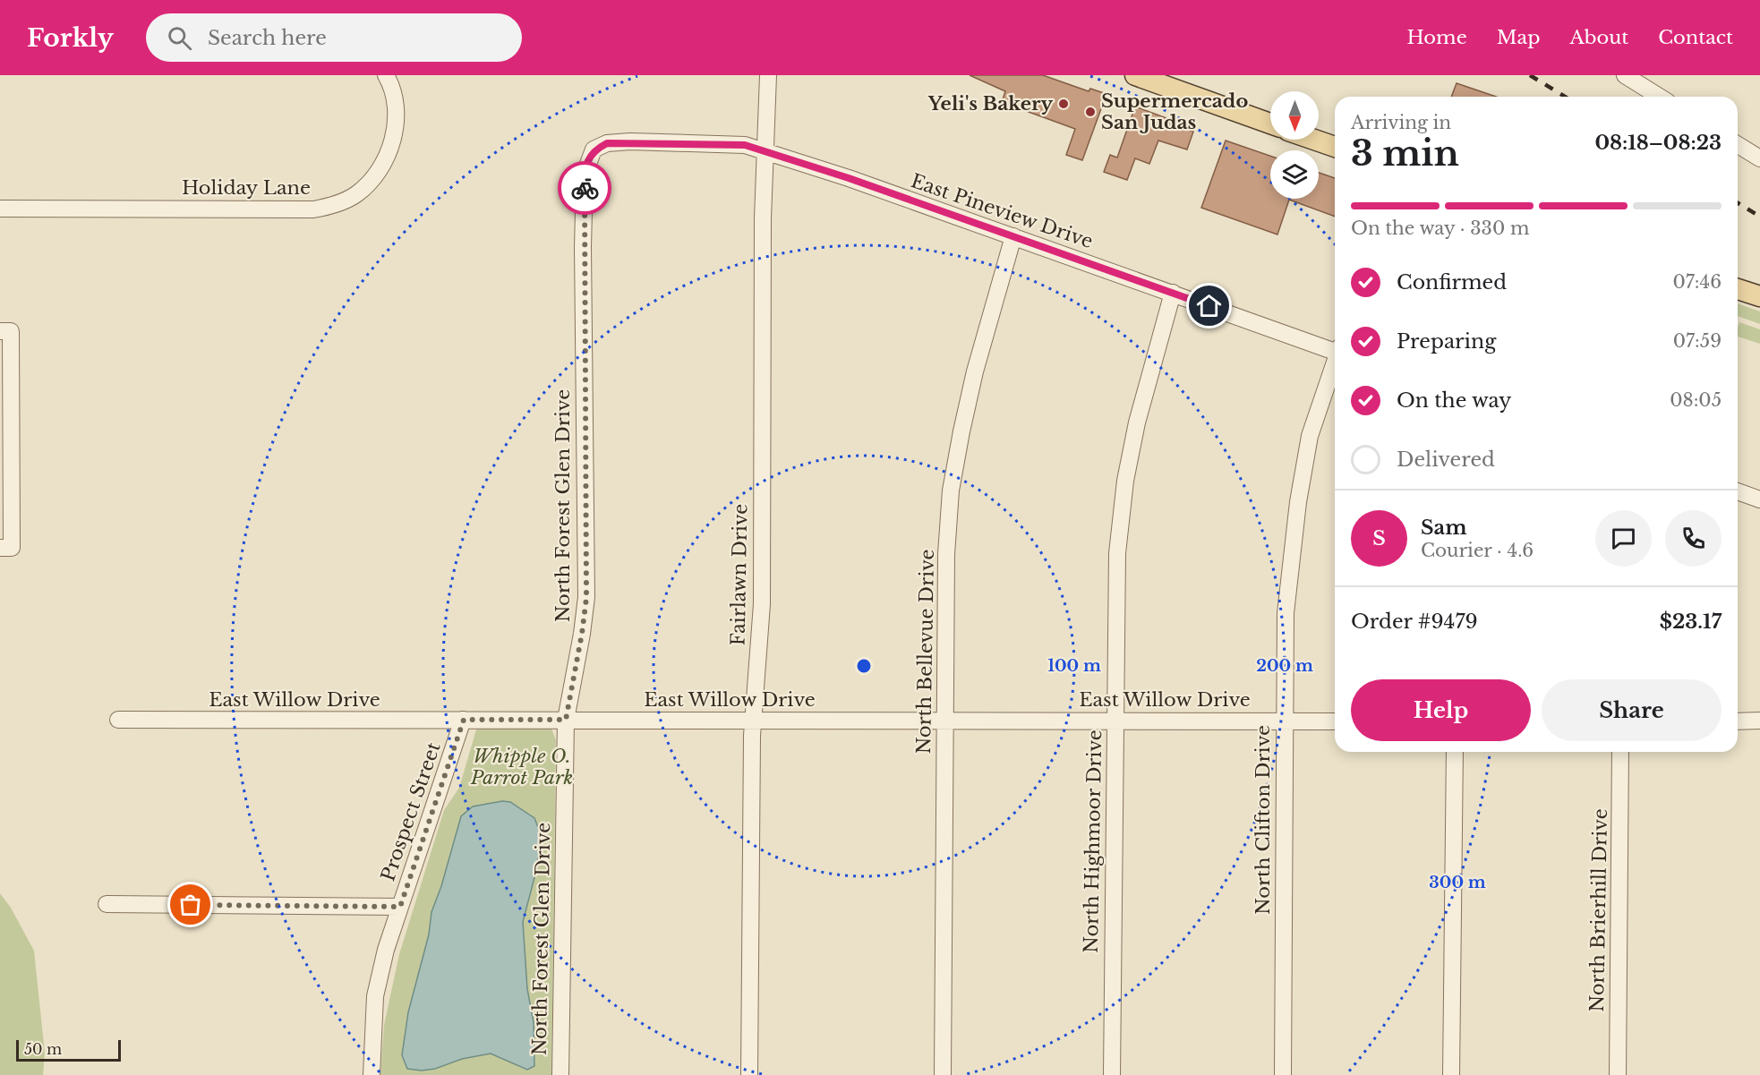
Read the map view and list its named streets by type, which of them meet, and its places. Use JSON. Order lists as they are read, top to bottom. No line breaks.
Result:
{"streets":{"street":["Holiday Lane","East Pineview Drive","North Forest Glen Drive","Fairlawn Drive","North Bellevue Drive","East Willow Drive","Prospect Street","North Clifton Drive","North Highmoor Drive","North Brierhill Drive"]},"crossings":[["East Pineview Drive","North Forest Glen Drive"],["East Pineview Drive","Fairlawn Drive"],["East Pineview Drive","North Bellevue Drive"],["East Pineview Drive","North Highmoor Drive"],["North Forest Glen Drive","East Willow Drive"],["Fairlawn Drive","East Willow Drive"],["North Bellevue Drive","East Willow Drive"],["East Willow Drive","Prospect Street"],["East Willow Drive","North Clifton Drive"],["East Willow Drive","North Highmoor Drive"]],"parks":["Whipple O. Parrot Park"],"places":["Yeli's Bakery","Supermercado San Judas"],"scale_bar":"50 m","north":"bottom","page":{"header":"Forkly","search":"Search here","nav":["Home","Map","About","Contact"],"heading":["3 min","Arriving in","08:18–08:23"],"panel":["Sam","Courier · 4.6","Order #9479","$23.17"],"bar":"On the way · 330 m","list":[["Confirmed","07:46"],["Preparing","07:59"],["On the way","08:05"],"Delivered"],"round":"S","buttons":["Help","Share"],"scale":"50 m"},"rings":["100 m","200 m","300 m"]}
